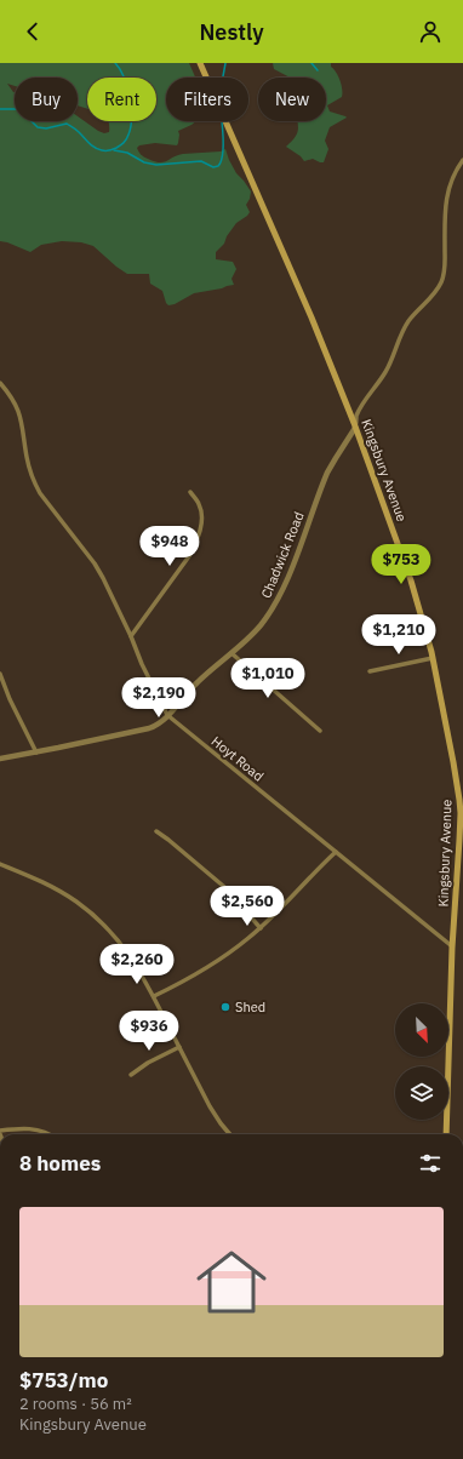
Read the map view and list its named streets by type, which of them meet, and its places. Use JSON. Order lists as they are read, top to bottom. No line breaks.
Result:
{"streets":{"main road":["Kingsbury Avenue"],"street":["Chadwick Road","Hoyt Road"]},"crossings":[["Kingsbury Avenue","Chadwick Road"],["Kingsbury Avenue","Hoyt Road"],["Chadwick Road","Hoyt Road"]],"places":["Shed"],"north":"bottom right","page":{"header":"Nestly","chip":["Buy","Rent","Filters","New"],"price":["$948","$753","$1,210","$1,010","$2,190","$2,560","$2,260","$936"],"heading":"8 homes","list":[{"name":"$753/mo","note":"2 rooms · 56 m² · Kingsbury Avenue"}]}}
